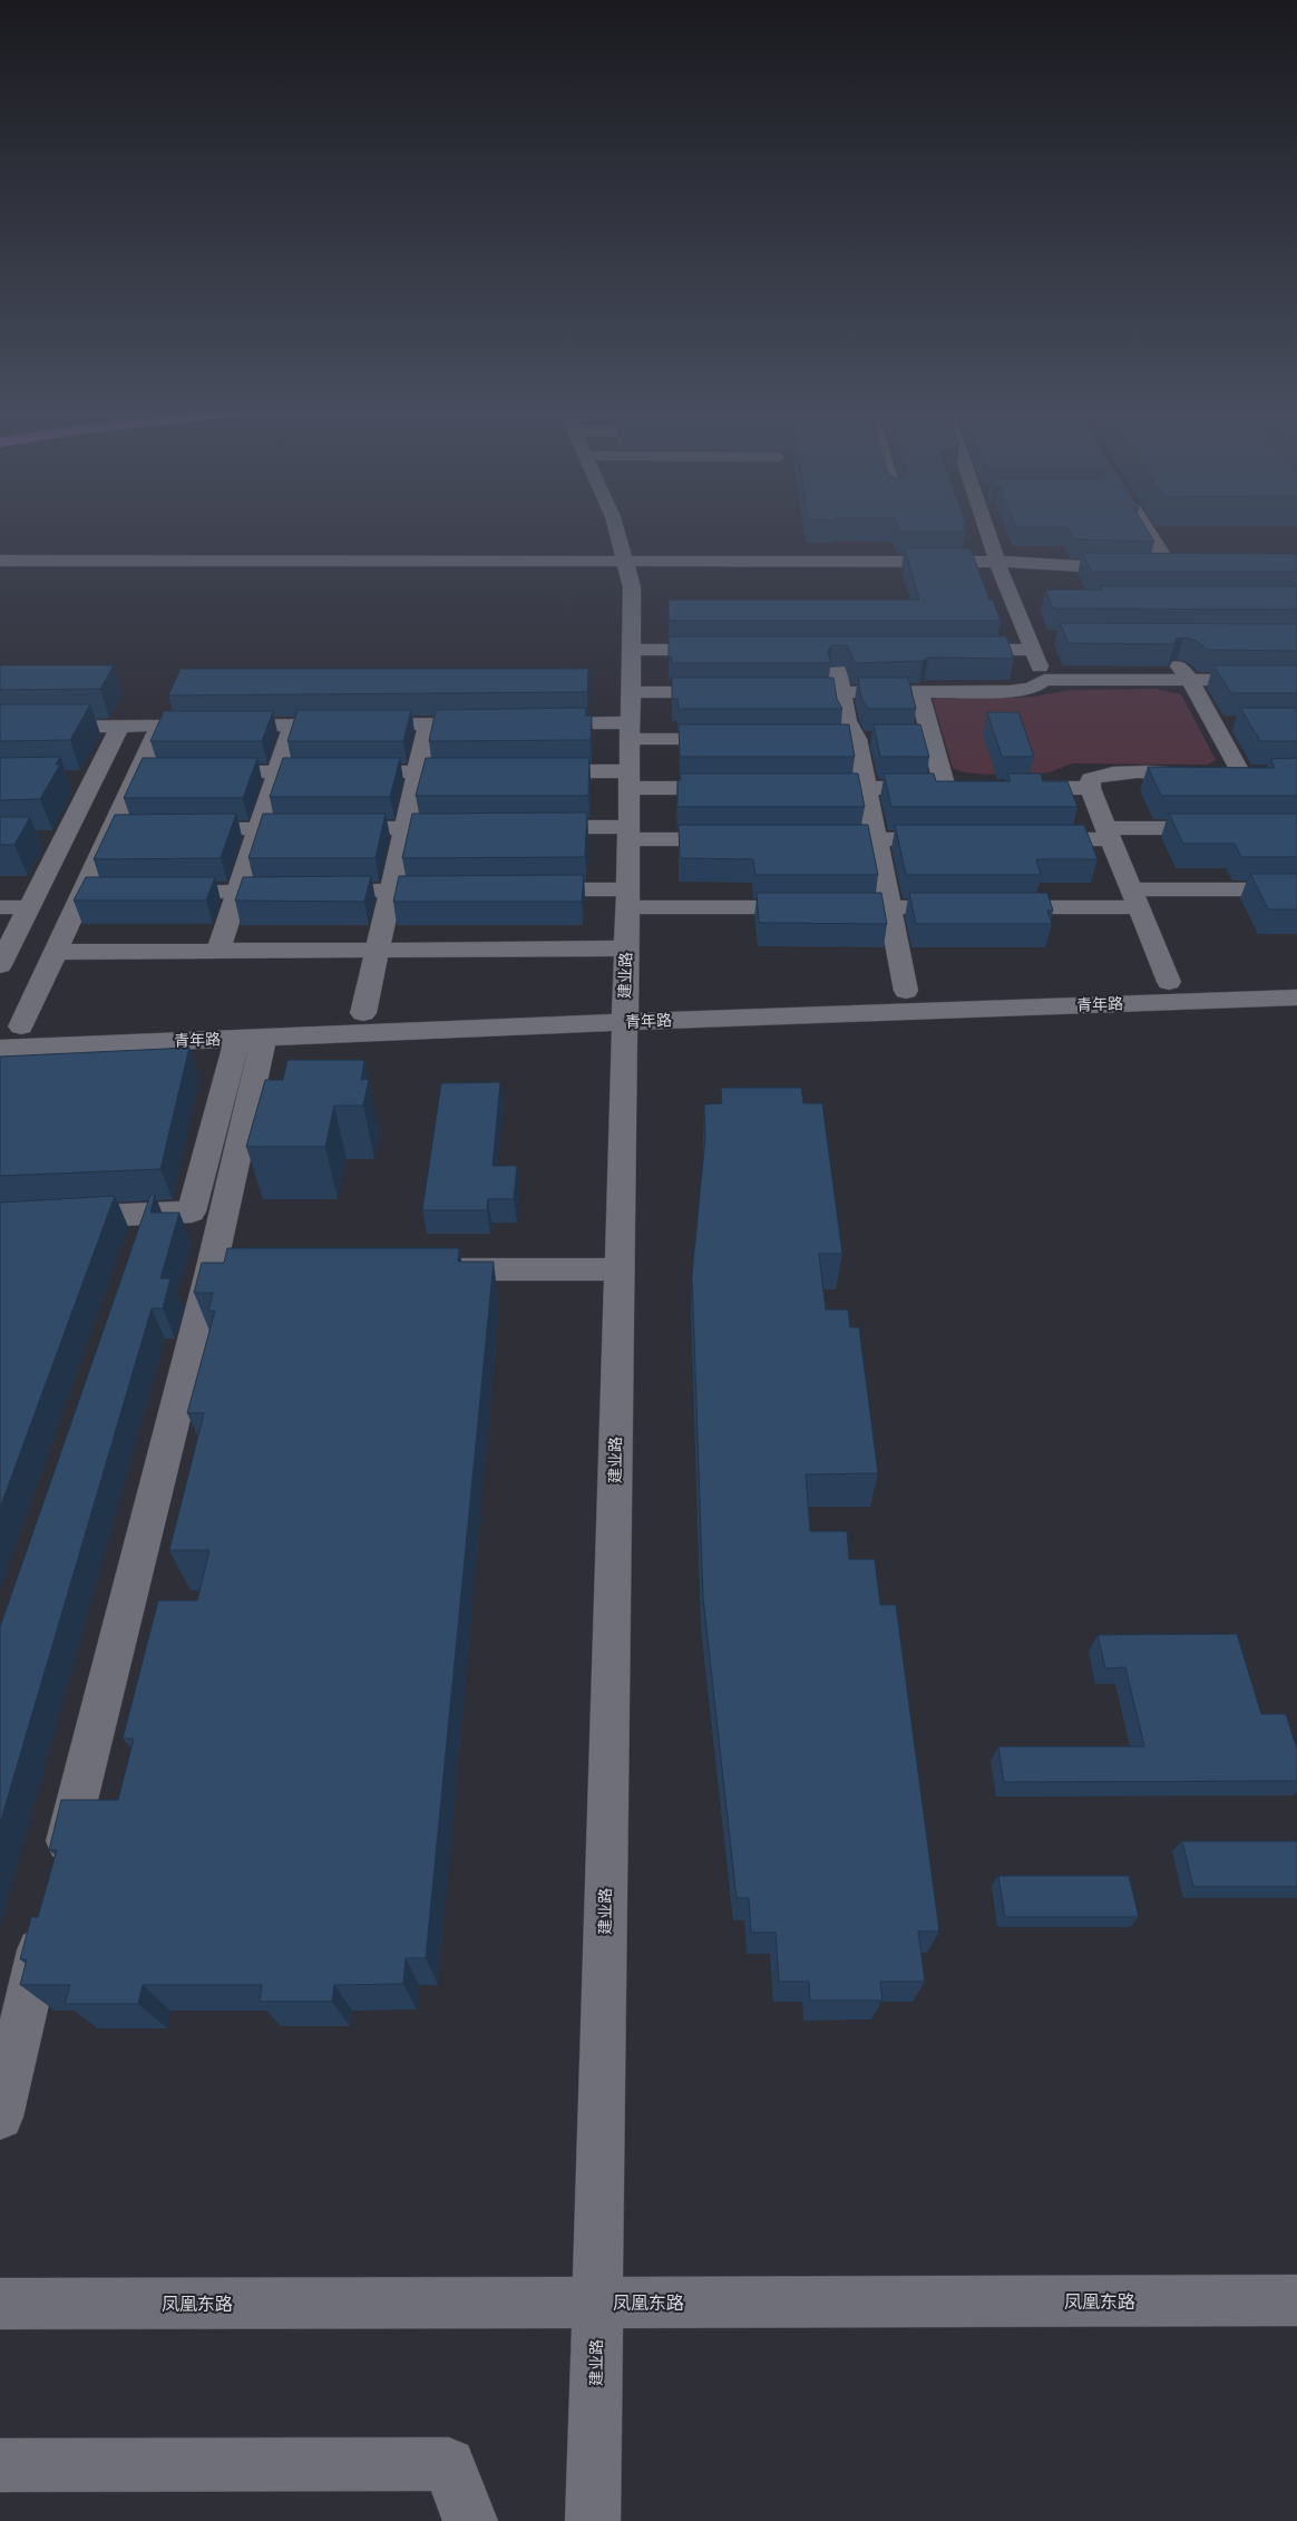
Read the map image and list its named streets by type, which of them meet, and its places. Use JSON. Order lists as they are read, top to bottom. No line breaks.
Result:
{"streets":{"street":["建业路","青年路","凤凰东路"]},"crossings":[["建业路","青年路"],["建业路","凤凰东路"]]}
